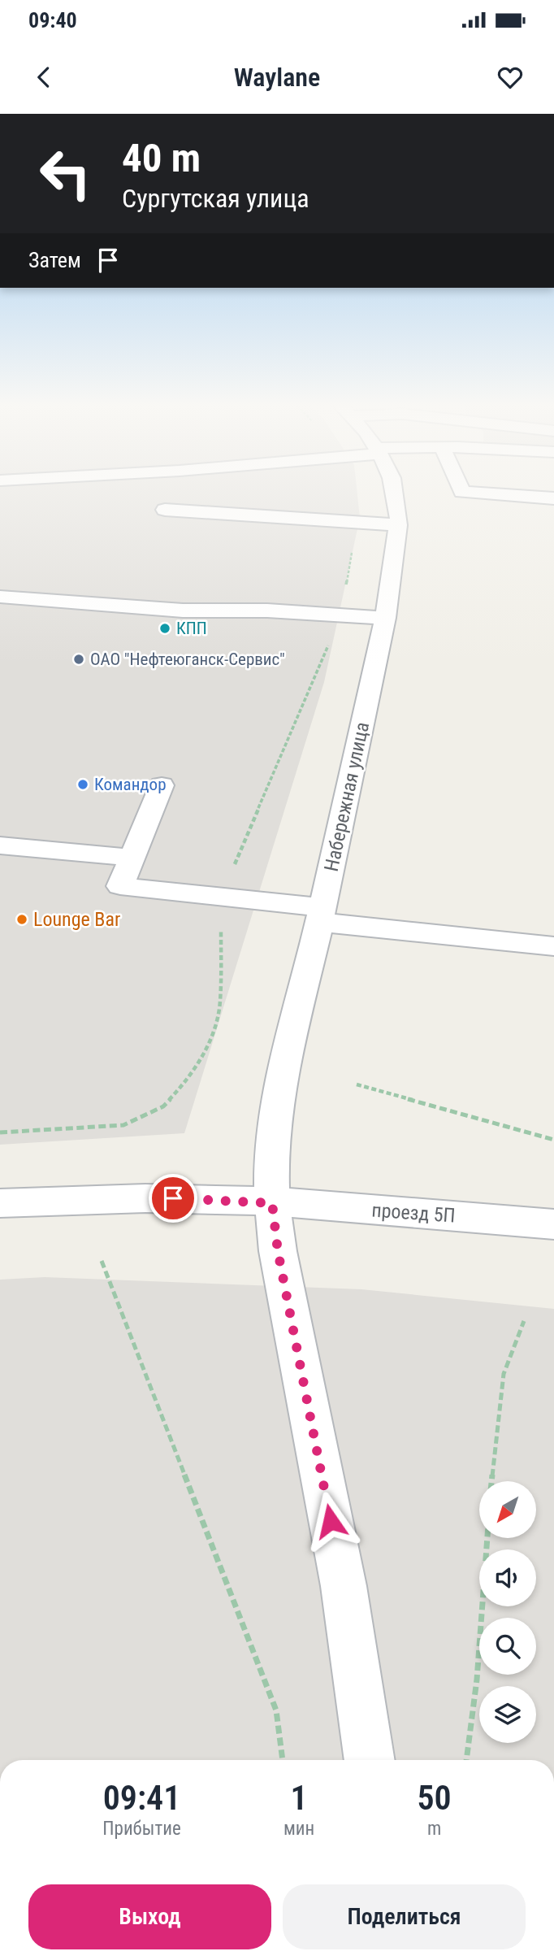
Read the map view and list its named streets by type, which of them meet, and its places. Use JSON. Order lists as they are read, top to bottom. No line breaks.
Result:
{"streets":{"street":["Набережная улица","проезд 5П"]},"crossings":[["Набережная улица","проезд 5П"]],"places":["КПП","ОАО \"Нефтеюганск-Сервис\"","Командор","Lounge Bar"],"north":"bottom left","page":{"status":"09:40","header":"Waylane","turn":["40 m","Сургутская улица"],"then":"Затем","eta":["09:41","Прибытие","1","мин","50","m"],"buttons":["Выход","Поделиться"]}}
